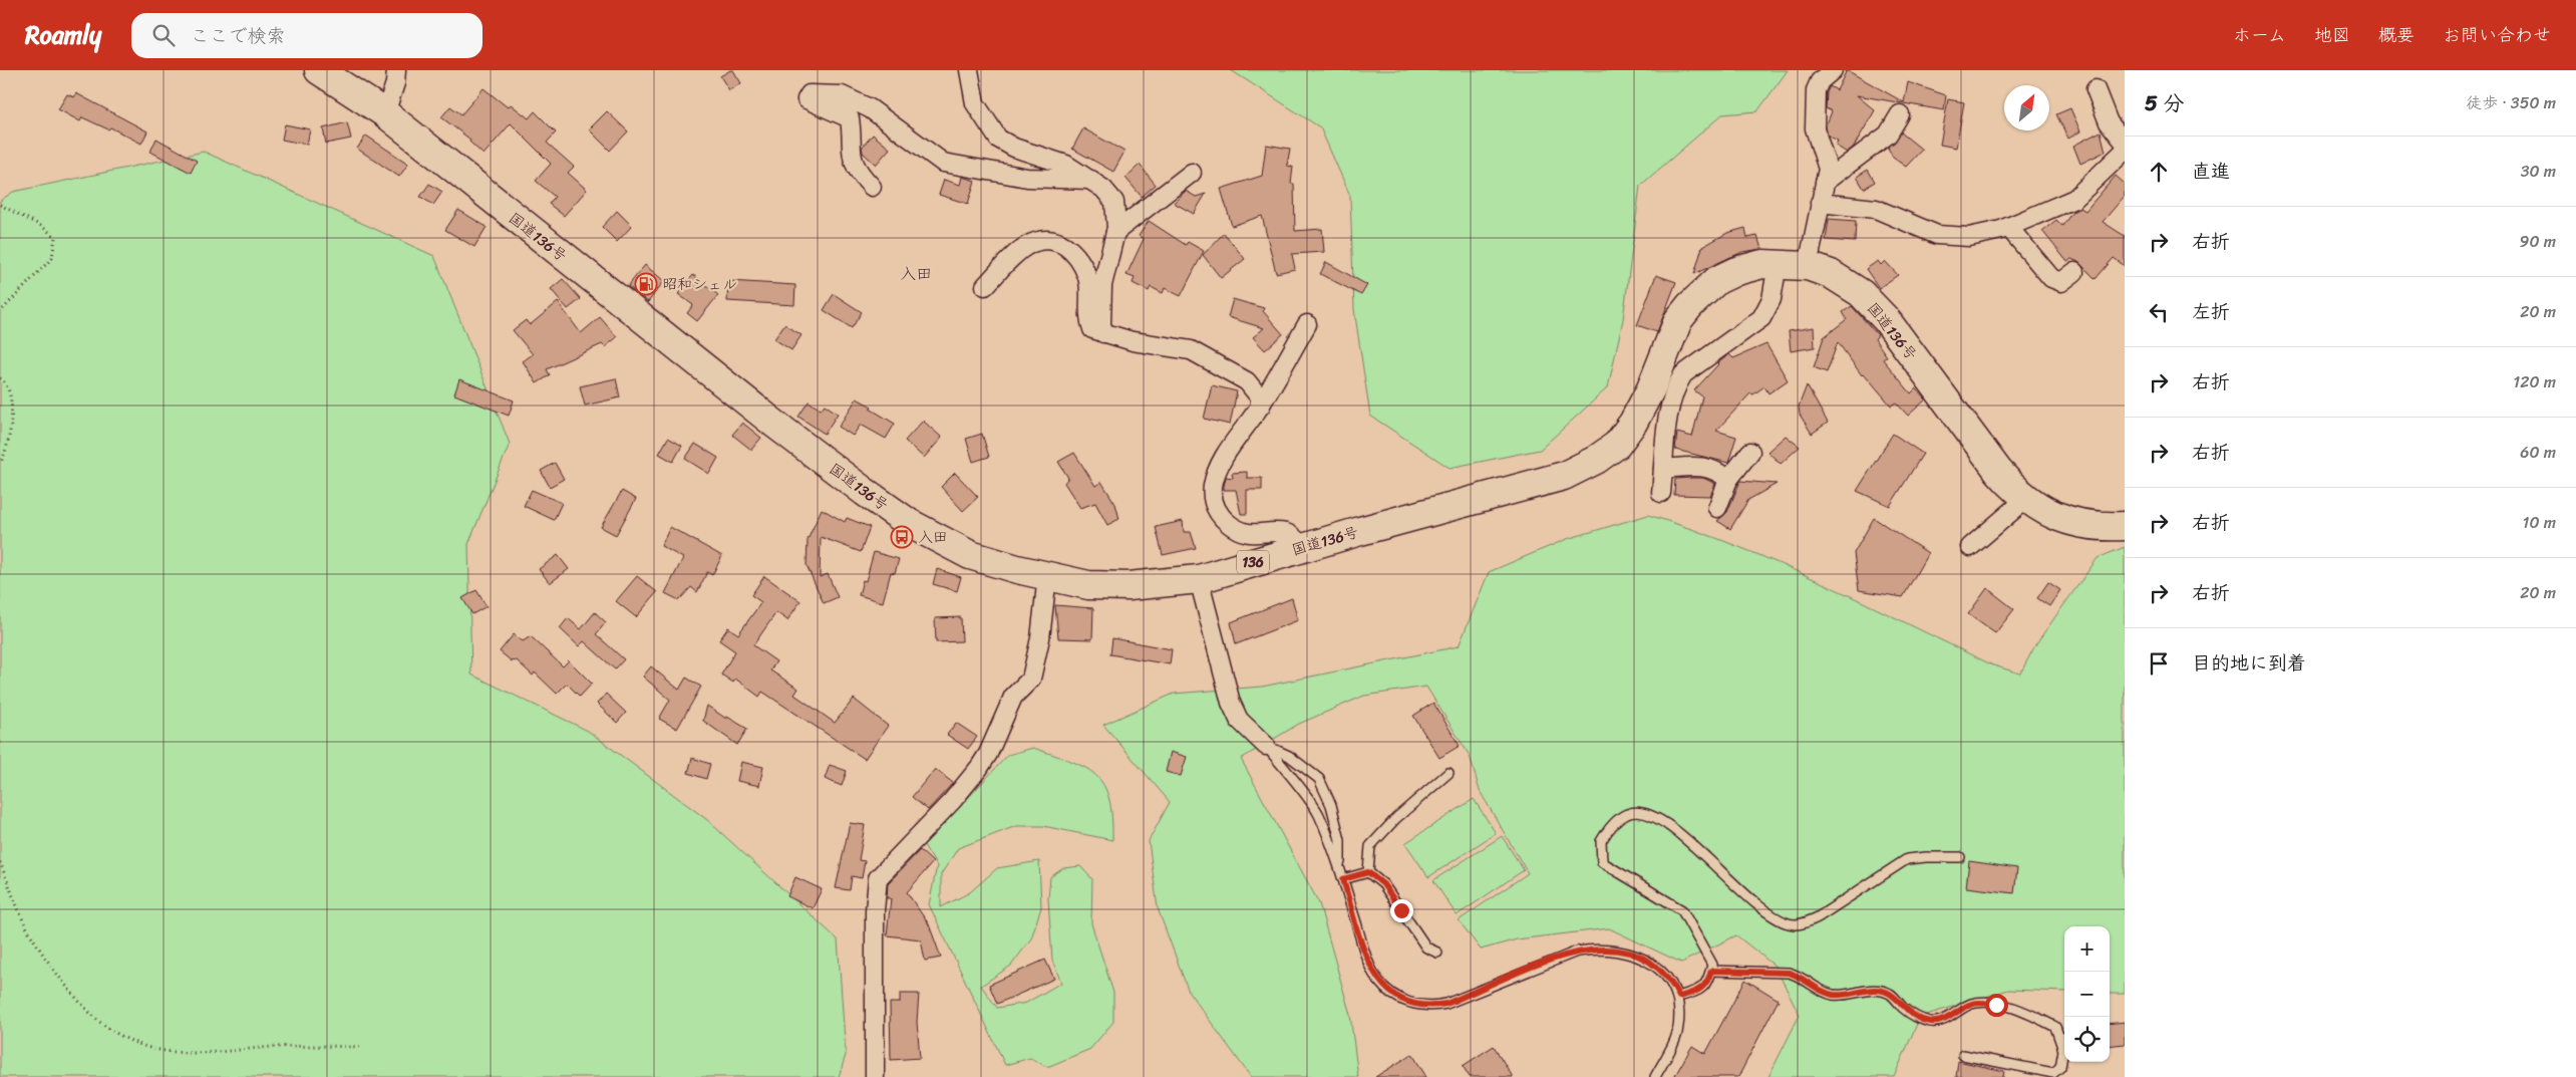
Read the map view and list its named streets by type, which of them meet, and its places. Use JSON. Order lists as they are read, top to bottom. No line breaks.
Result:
{"streets":{"highway":["国道136号","136"]},"districts":["入田"],"places":{"fuel station":["昭和シェル"],"bus stop":["入田"]},"north":"top right","page":{"header":"Roamly","search":"ここで検索","nav":["ホーム","地図","概要","お問い合わせ"],"heading":["5 分","徒歩 · 350 m"],"list":[["直進","30 m"],["右折","90 m"],["左折","20 m"],["右折","120 m"],["右折","60 m"],["右折","10 m"],["右折","20 m"],"目的地に到着"],"map_buttons":["+","−"]}}
